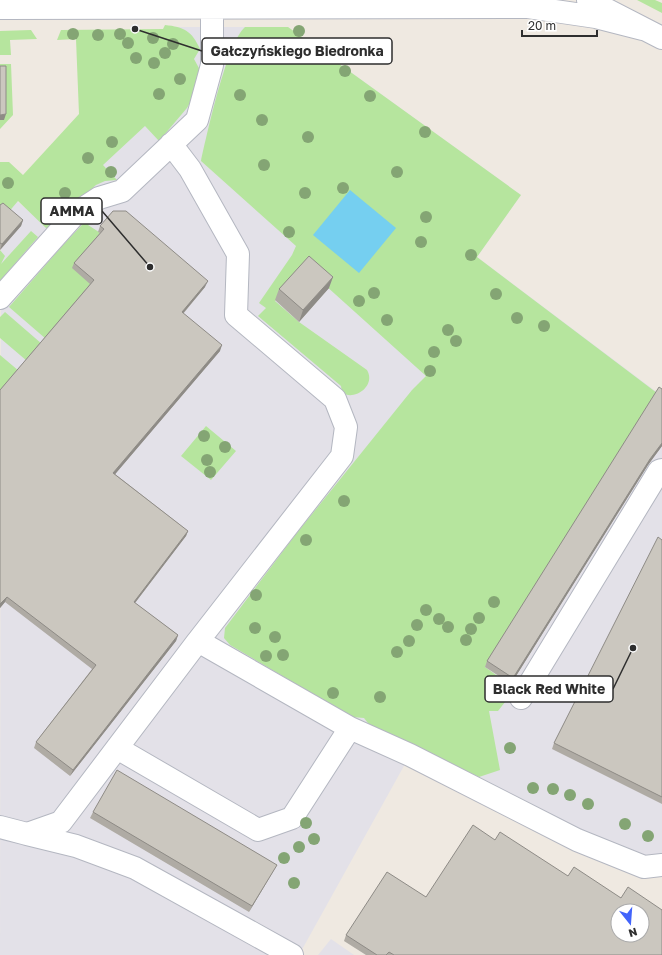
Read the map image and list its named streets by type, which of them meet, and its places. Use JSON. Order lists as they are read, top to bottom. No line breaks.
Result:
{"places":["Gałczyńskiego Biedronka","AMMA","Black Red White"],"scale_bar":"20 m","north":"bottom"}
